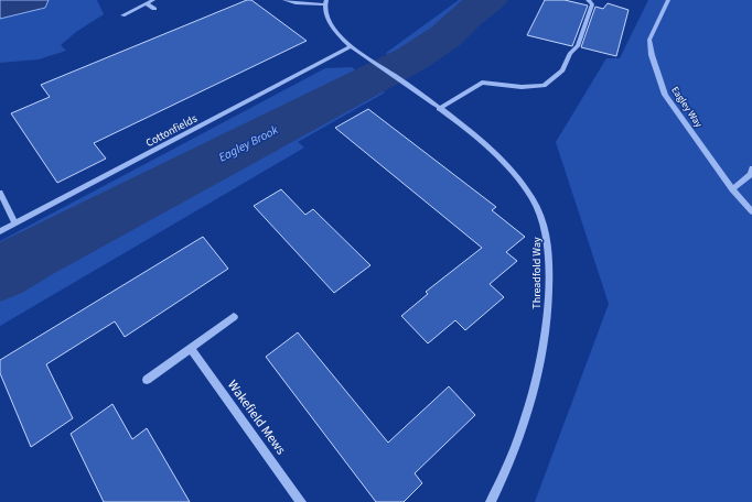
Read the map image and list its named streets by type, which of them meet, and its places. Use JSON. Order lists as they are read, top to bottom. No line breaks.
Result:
{"streets":{"street":["Eagley Way","Cottonfields","Threadfold Way","Wakefield Mews"]},"crossings":[["Cottonfields","Threadfold Way"]],"water":["Eagley Brook"]}
